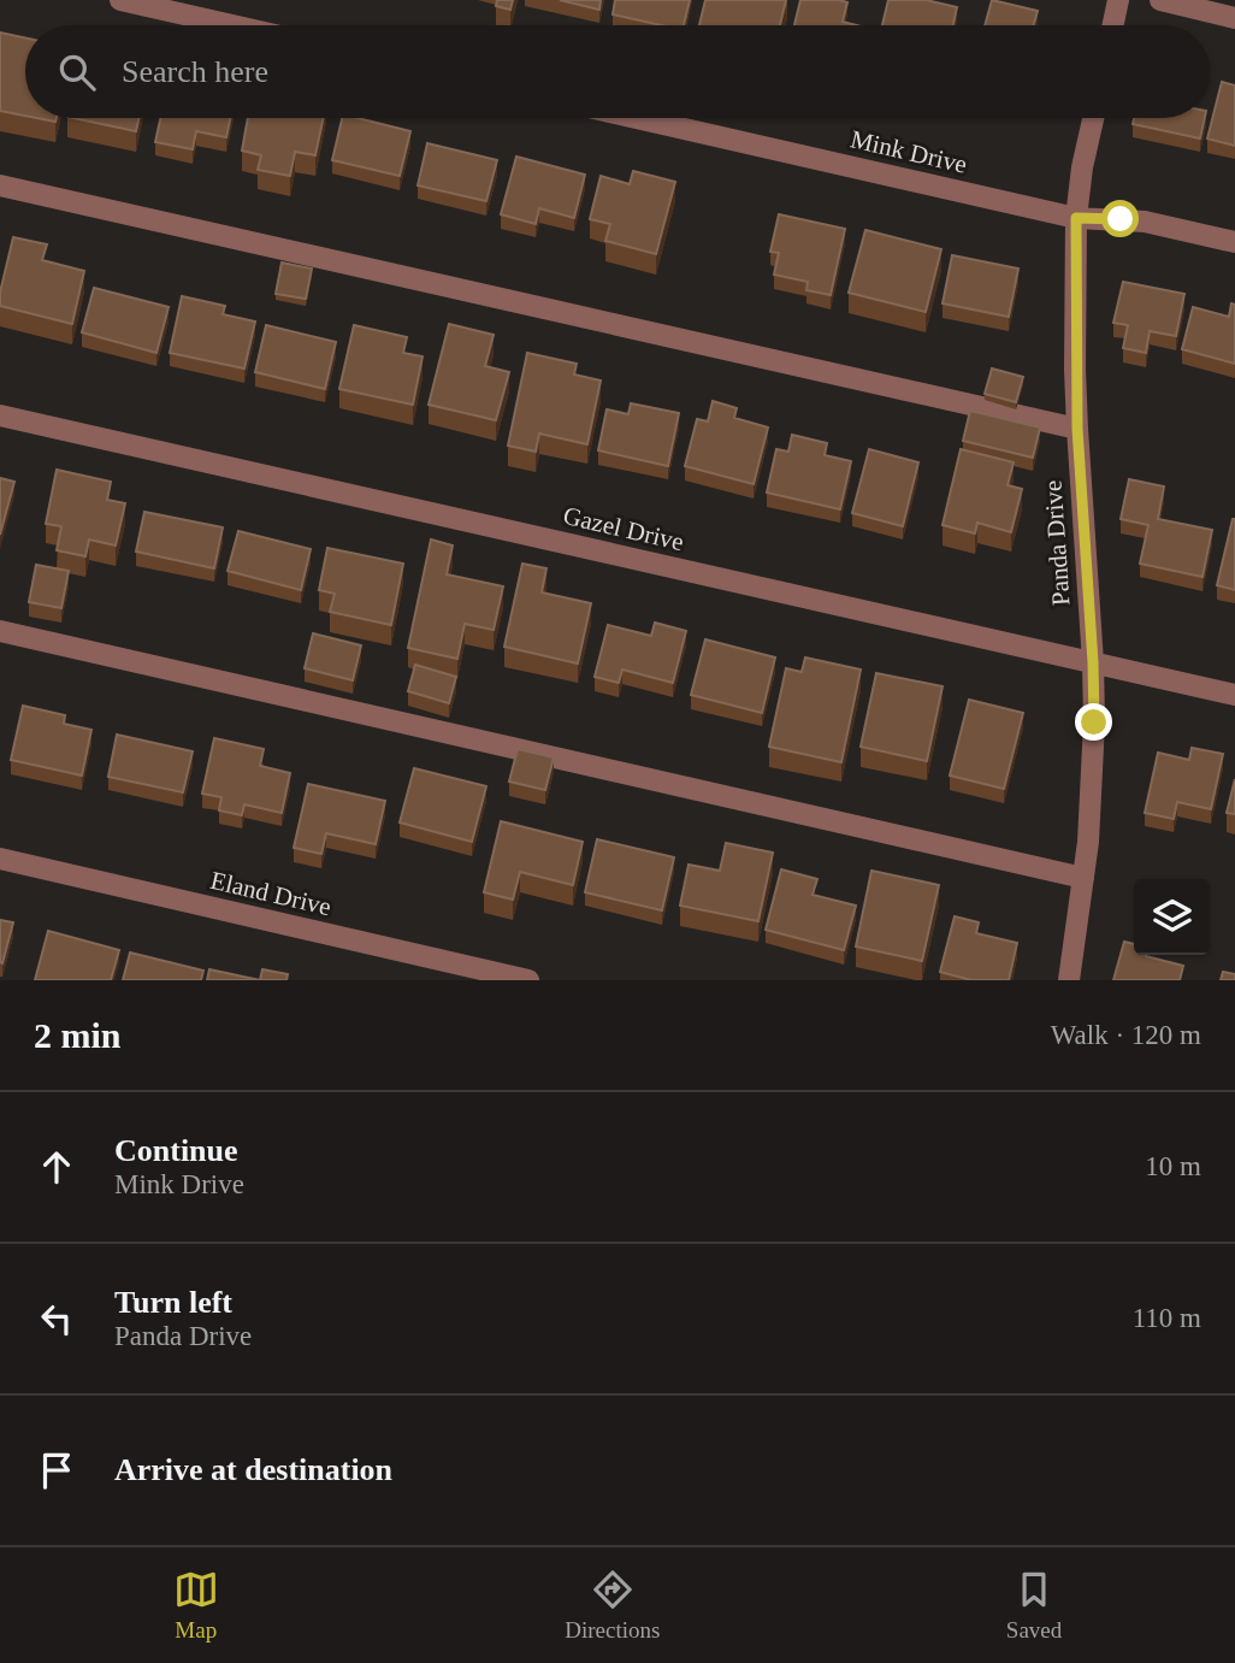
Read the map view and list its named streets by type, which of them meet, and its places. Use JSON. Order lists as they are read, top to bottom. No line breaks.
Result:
{"streets":{"street":["Mink Drive","Gazel Drive","Panda Drive","Eland Drive"]},"crossings":[["Mink Drive","Panda Drive"],["Gazel Drive","Panda Drive"]],"page":{"search":"Search here","heading":["2 min","Walk · 120 m"],"list":[["Continue","Mink Drive","10 m"],["Turn left","Panda Drive","110 m"],"Arrive at destination"],"nav":["Map","Directions","Saved"]}}
